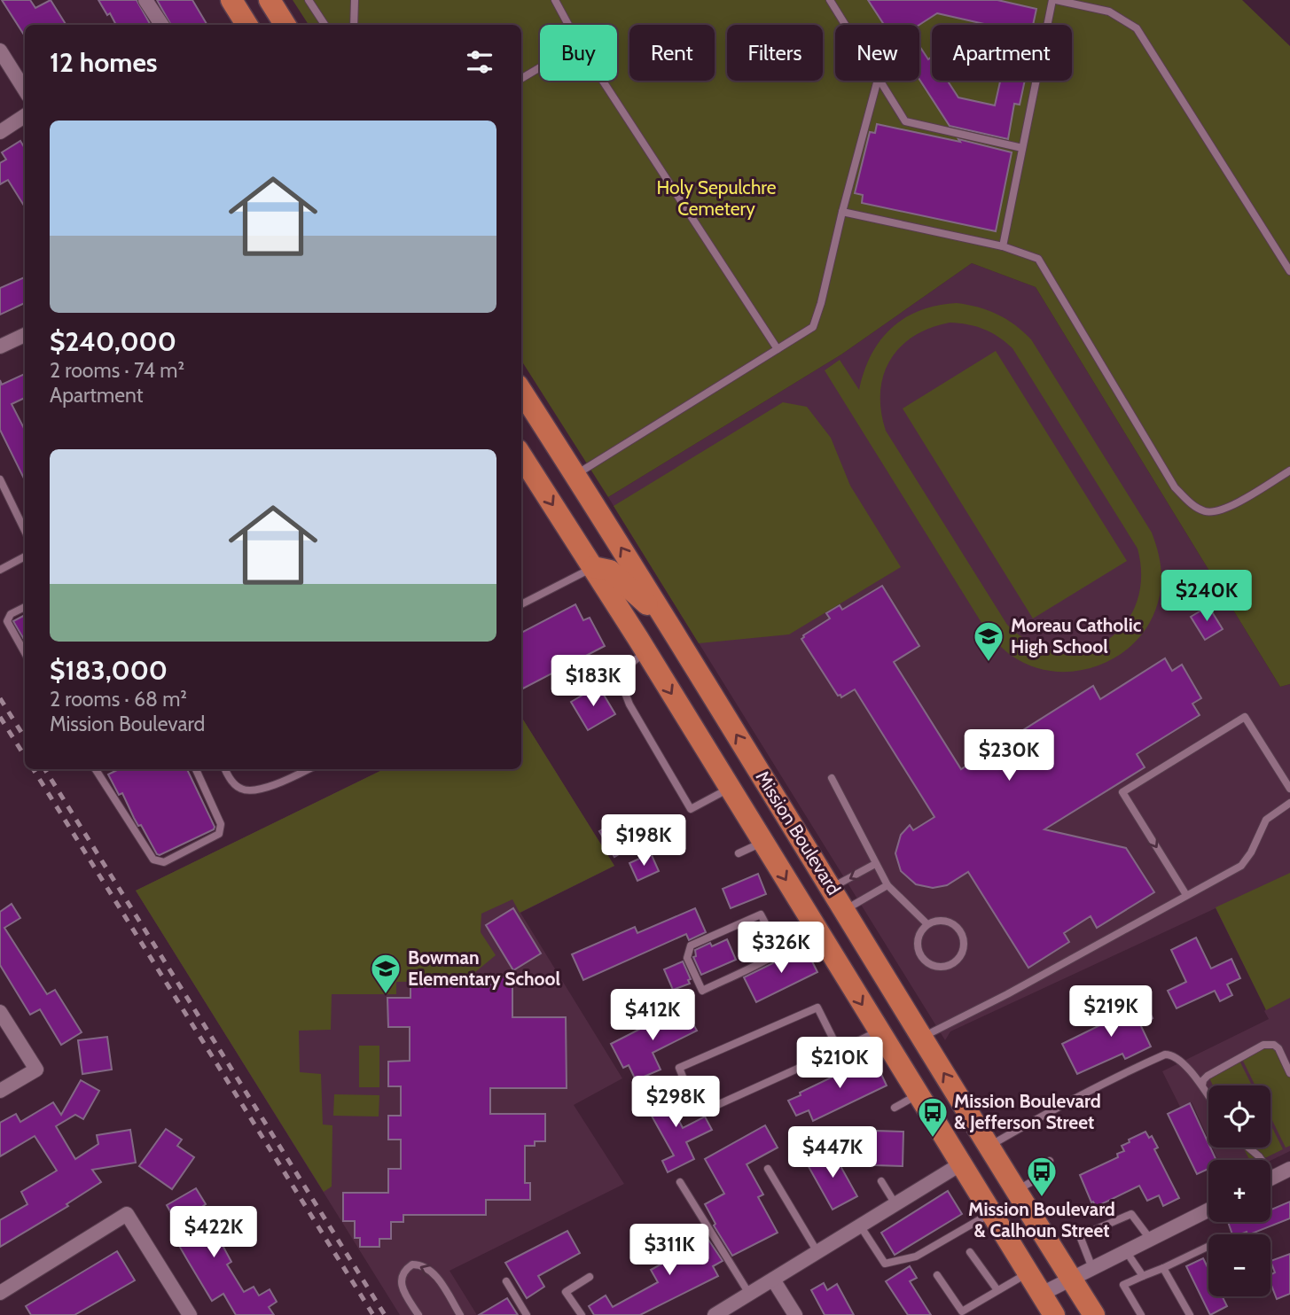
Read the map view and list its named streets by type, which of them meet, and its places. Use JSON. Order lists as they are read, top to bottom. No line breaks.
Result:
{"streets":{"main road":["Mission Boulevard"]},"parks":["Holy Sepulchre Cemetery"],"places":{"school or university":["Moreau Catholic High School","Bowman Elementary School"],"bus stop":["Mission Boulevard & Jefferson Street","Mission Boulevard & Calhoun Street"]},"page":{"chip":["Buy","Rent","Filters","New","Apartment"],"heading":"12 homes","list":[{"name":"$240,000","note":"2 rooms · 74 m² · Apartment"},{"name":"$183,000","note":"2 rooms · 68 m² · Mission Boulevard"}],"price":["$240K","$183K","$230K","$198K","$326K","$219K","$412K","$210K","$298K","$447K","$422K","$311K"],"map_buttons":["+","−"]}}
